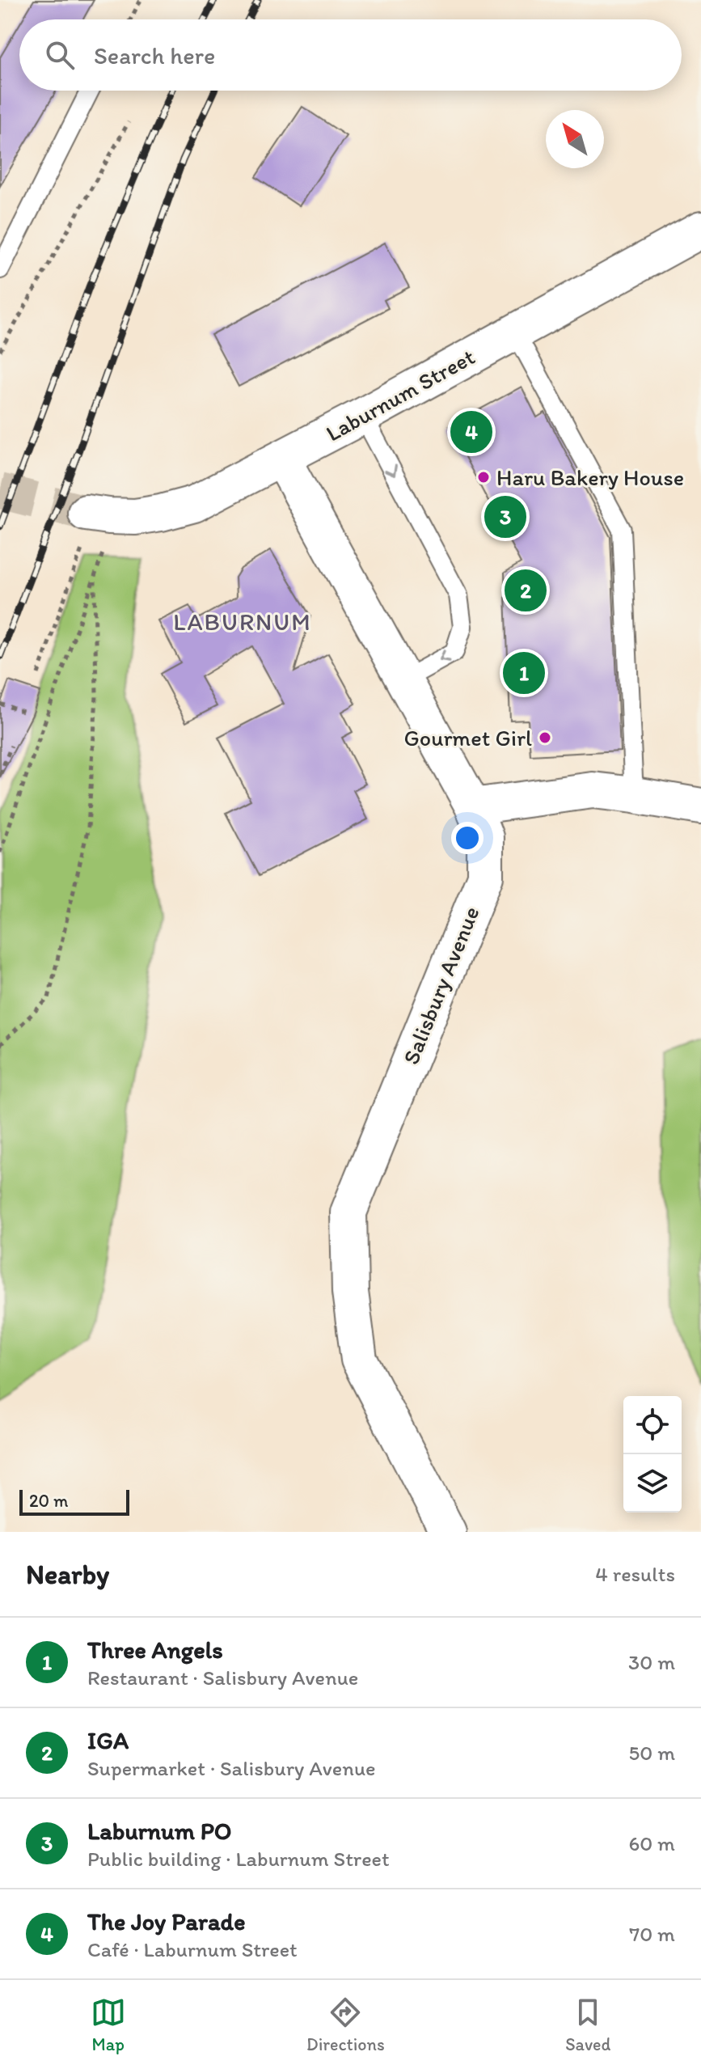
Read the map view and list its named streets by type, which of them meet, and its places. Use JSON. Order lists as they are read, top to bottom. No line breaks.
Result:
{"streets":{"street":["Laburnum Street","Salisbury Avenue"]},"crossings":[["Laburnum Street","Salisbury Avenue"]],"districts":["LABURNUM"],"places":["Haru Bakery House","Gourmet Girl"],"scale_bar":"20 m","north":"top left","page":{"search":"Search here","pins":["4","3","2","1"],"scale":"20 m","heading":["Nearby","4 results"],"list":[{"mark":"1","name":"Three Angels","note":"Restaurant · Salisbury Avenue","value":"30 m"},{"mark":"2","name":"IGA","note":"Supermarket · Salisbury Avenue","value":"50 m"},{"mark":"3","name":"Laburnum PO","note":"Public building · Laburnum Street","value":"60 m"},{"mark":"4","name":"The Joy Parade","note":"Café · Laburnum Street","value":"70 m"}],"nav":["Map","Directions","Saved"]}}
